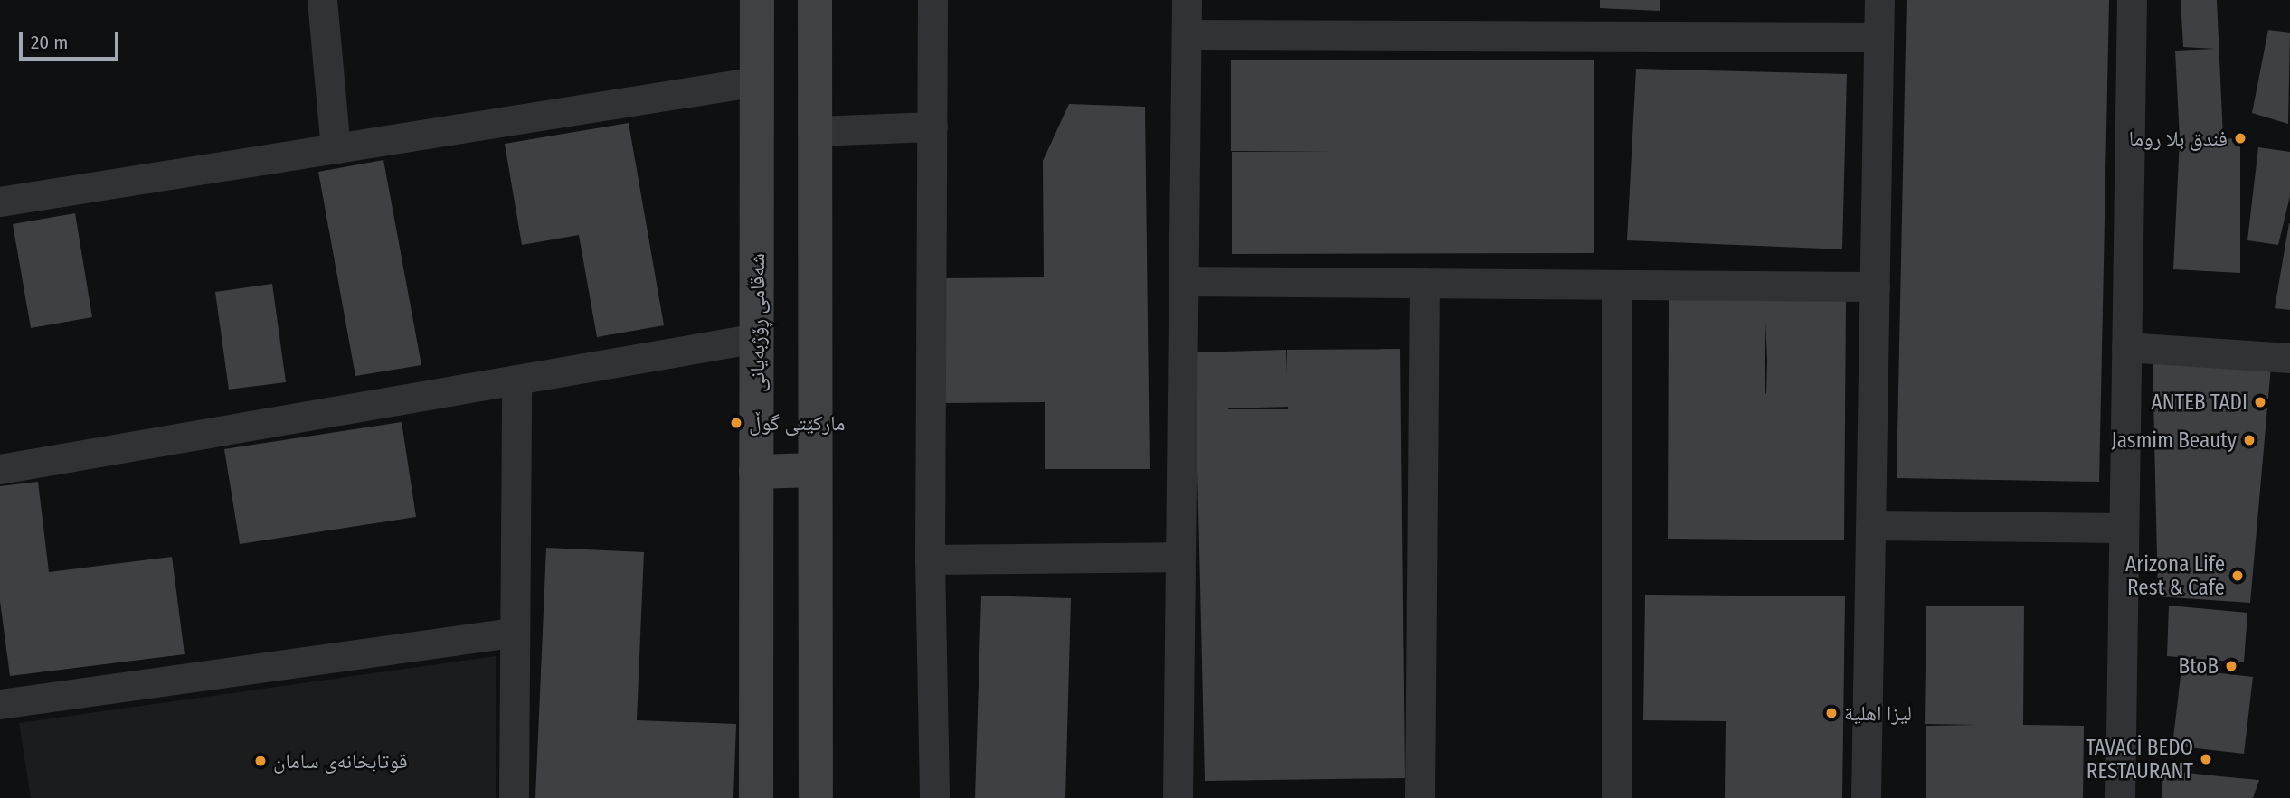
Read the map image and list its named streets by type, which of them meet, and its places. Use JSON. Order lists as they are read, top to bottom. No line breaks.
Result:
{"streets":{"street":["شەقامی ڕۆژبەیانی"]},"places":["فندق بلا روما","ANTEB TADI","مارکێتی گوڵ","Jasmim Beauty","Arizona Life Rest & Cafe","BtoB","ليزا اهلية","TAVACİ BEDO RESTAURANT","قوتابخانەی سامان"],"scale_bar":"20 m"}
